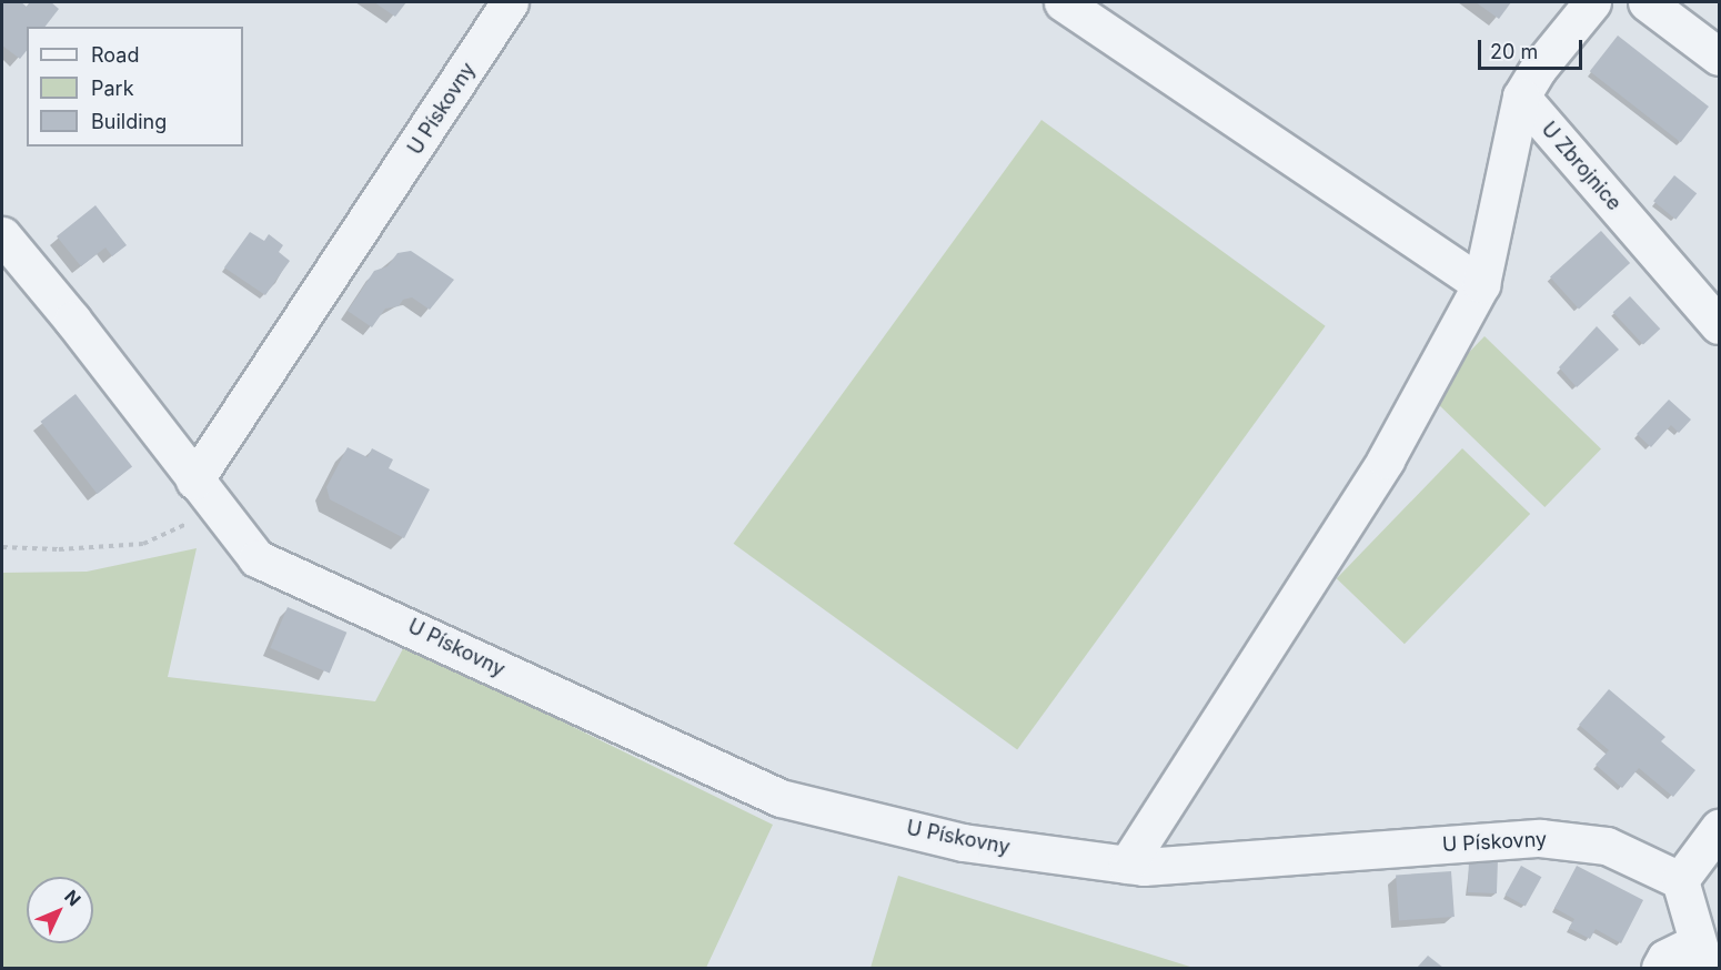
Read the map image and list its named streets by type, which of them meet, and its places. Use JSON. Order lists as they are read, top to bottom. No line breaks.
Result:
{"streets":{"street":["U Pískovny","U Zbrojnice"]},"legend":["Road","Park","Building"],"scale_bar":"20 m","north":"top right"}
